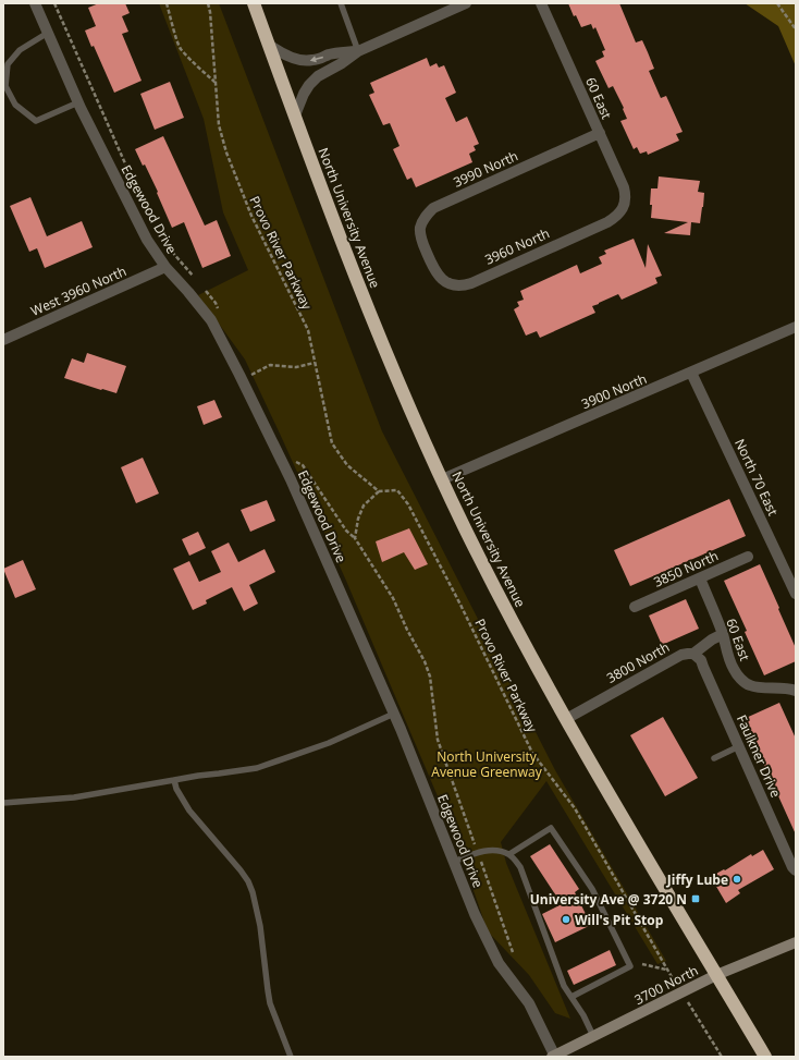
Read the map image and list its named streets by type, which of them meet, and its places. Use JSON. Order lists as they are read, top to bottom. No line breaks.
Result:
{"streets":{"highway":["North University Avenue"],"main road":["3700 North"],"street":["60 East","3990 North","Edgewood Drive","3960 North","West 3960 North","3900 North","North 70 East","3850 North","3800 North","Faulkner Drive"],"path":["Provo River Parkway"]},"crossings":[["60 East","3990 North"],["60 East","3960 North"],["60 East","3850 North"],["60 East","3800 North"],["3990 North","3960 North"],["Edgewood Drive","West 3960 North"],["Edgewood Drive","3700 North"],["North University Avenue","3900 North"],["North University Avenue","3800 North"],["North University Avenue","3700 North"],["Provo River Parkway","3700 North"],["3900 North","North 70 East"],["3800 North","Faulkner Drive"]],"parks":["North University Avenue Greenway"],"places":{"other":["Jiffy Lube","Will's Pit Stop"],"transit":["University Ave @ 3720 N"]}}
